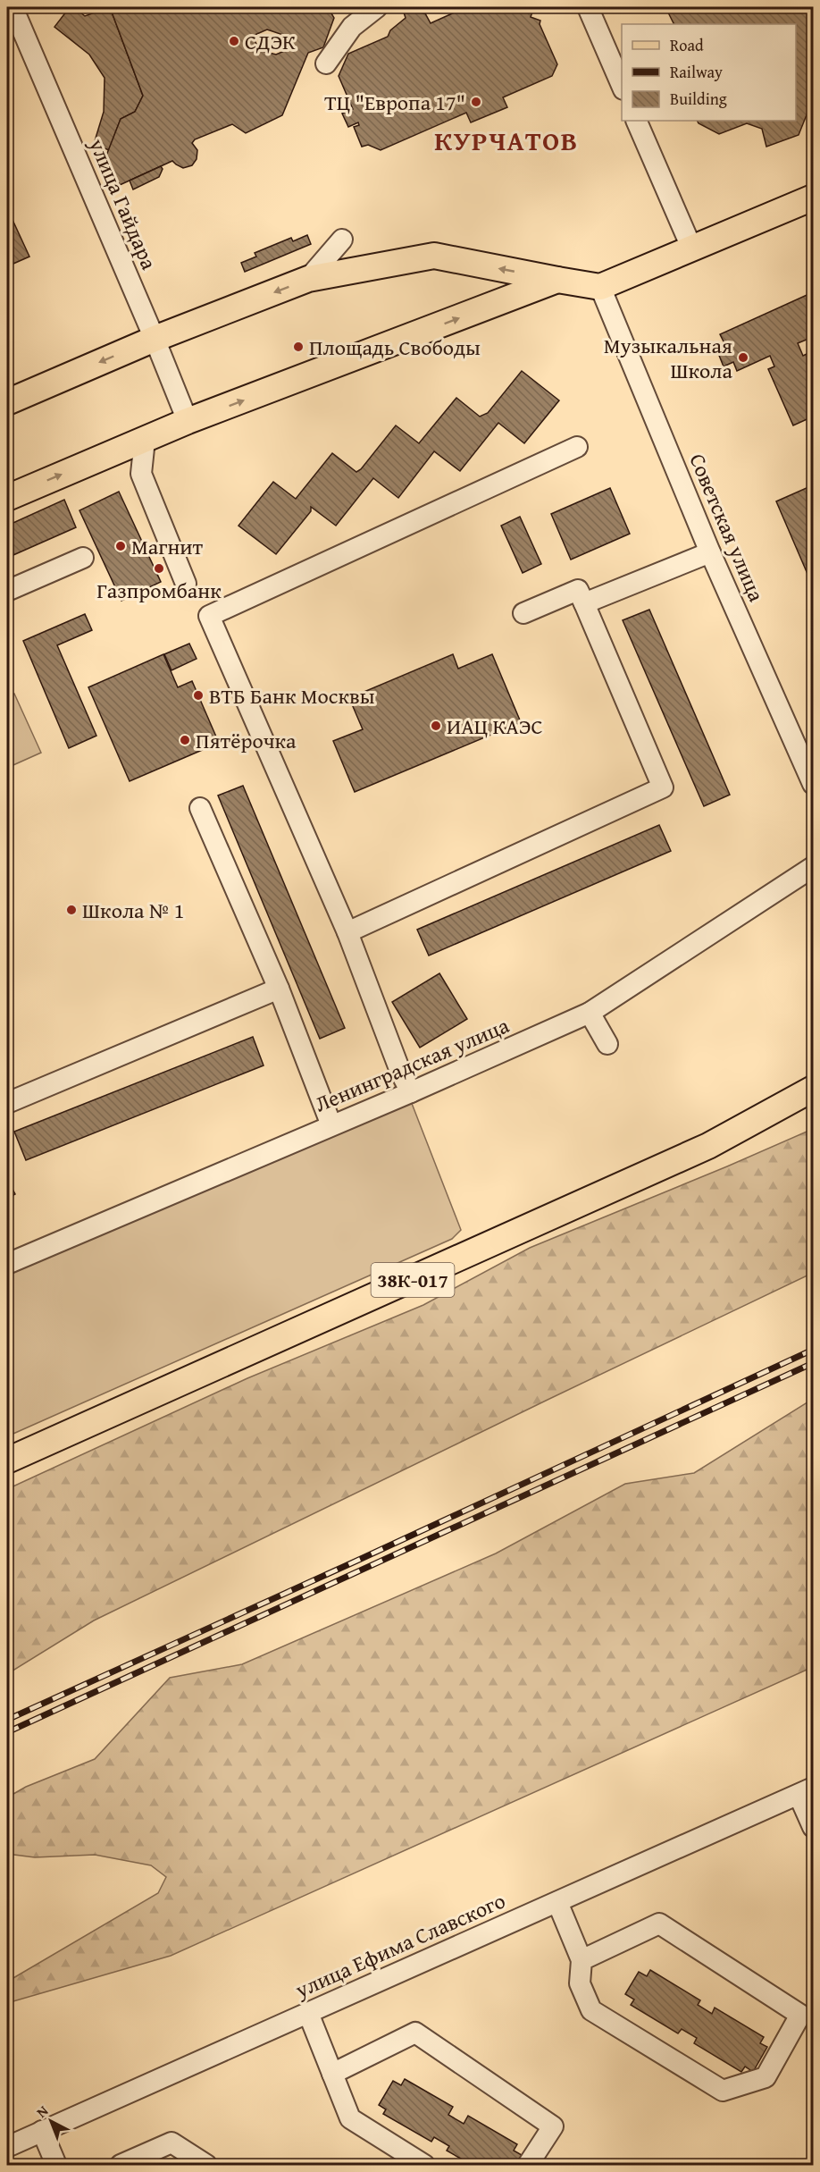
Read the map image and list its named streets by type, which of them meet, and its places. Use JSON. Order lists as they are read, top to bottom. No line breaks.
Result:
{"streets":{"main road":["38К-017"],"street":["улица Гайдара","Советская улица","Ленинградская улица","улица Ефима Славского"]},"districts":["КУРЧАТОВ"],"places":["СДЭК","ТЦ \"Европа 17\"","Площадь Свободы","Музыкальная Школа","Магнит","Газпромбанк","ВТБ Банк Москвы","ИАЦ КАЭС","Пятёрочка","Школа № 1"],"legend":["Road","Railway","Building"],"north":"top left"}
